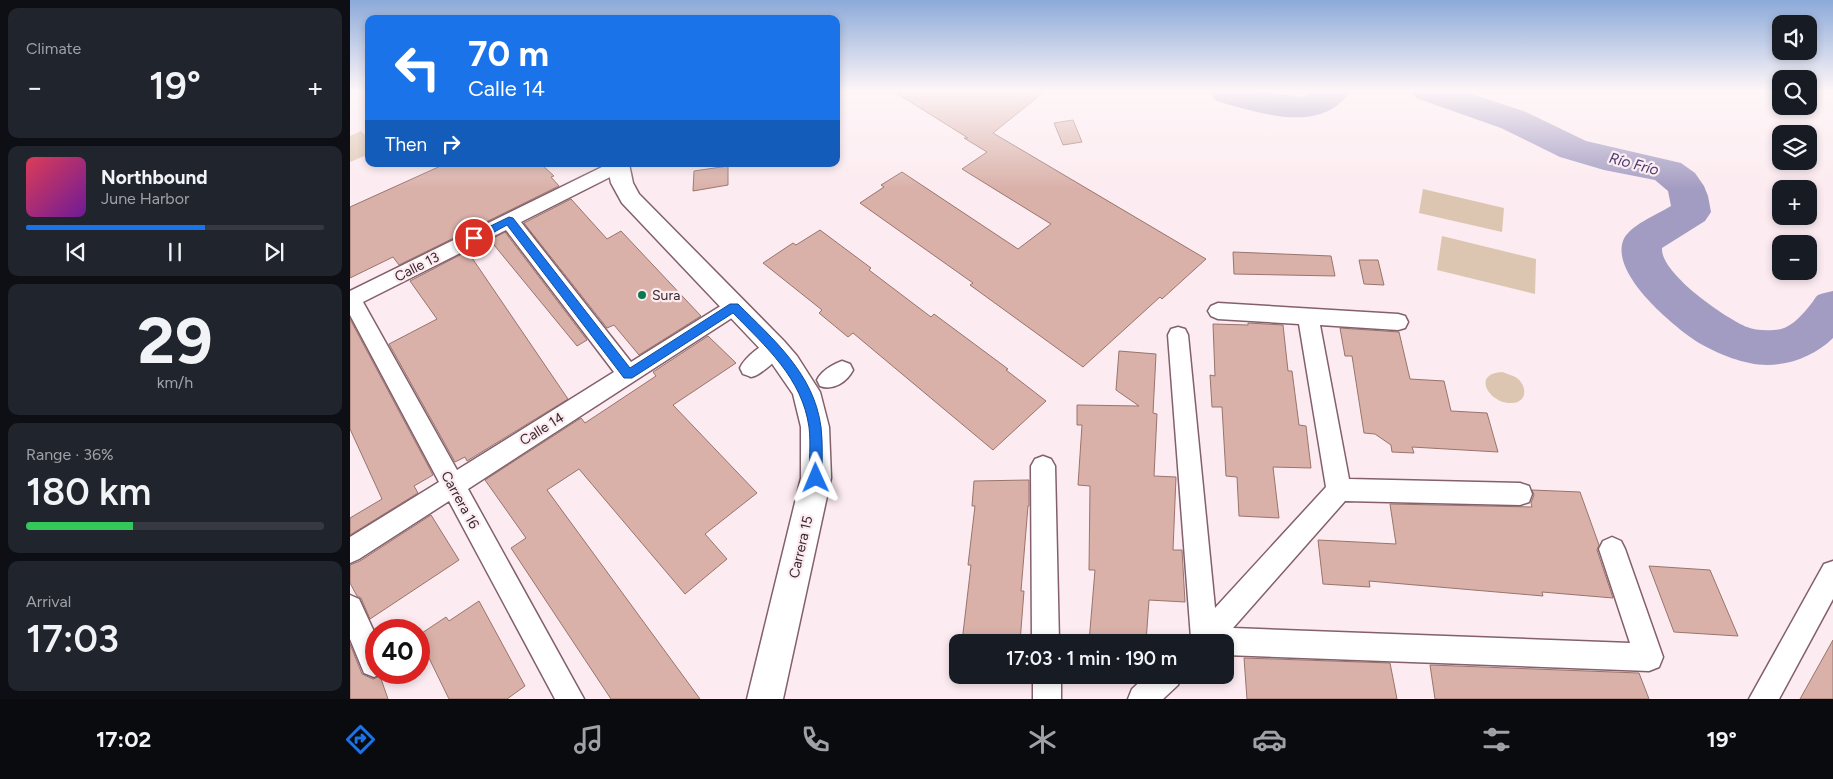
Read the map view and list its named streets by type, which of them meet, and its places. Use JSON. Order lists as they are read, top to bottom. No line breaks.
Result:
{"streets":{"street":["Calle 13","Calle 14","Carrera 16","Carrera 15"]},"crossings":[["Calle 13","Carrera 16"],["Calle 14","Carrera 16"],["Calle 14","Carrera 15"]],"water":["Río Frío"],"places":["Sura"],"page":{"tile":["Climate",["29","km/h"],["Range · 36%","180 km"],["Arrival","17:03"]],"map_buttons":["+","−"],"turn":["70 m","Calle 14"],"heat":["−","19°","+"],"then":"Then","song":["Northbound","June Harbor"],"limit":"40","trip":"17:03 · 1 min · 190 m","tabs":["17:02","19°"]}}
